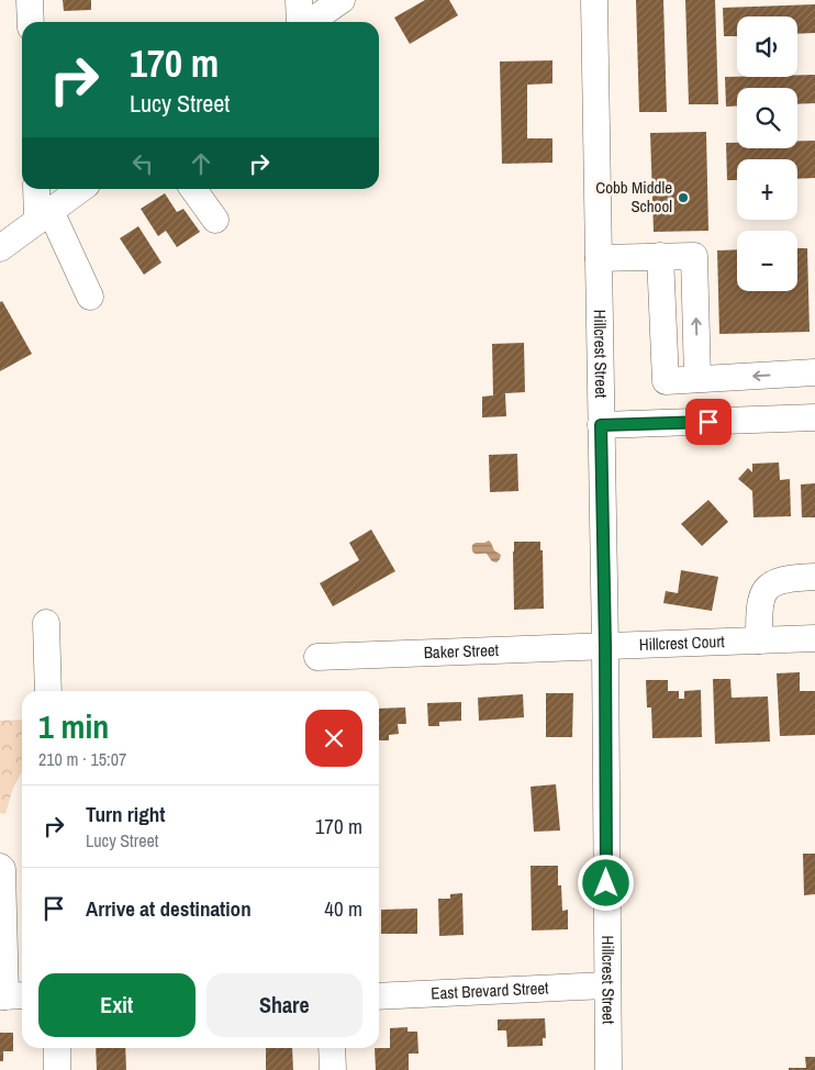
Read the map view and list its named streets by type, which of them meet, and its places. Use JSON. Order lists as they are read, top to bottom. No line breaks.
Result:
{"streets":{"street":["Hillcrest Street","Hillcrest Court","Baker Street","East Brevard Street"]},"crossings":[["Hillcrest Street","Hillcrest Court"],["Hillcrest Street","Baker Street"],["Hillcrest Street","East Brevard Street"],["Hillcrest Court","Baker Street"]],"places":["Cobb Middle School"],"page":{"map_buttons":["+","−"],"turn":["170 m","Lucy Street"],"heading":["1 min","210 m · 15:07"],"list":[{"name":"Turn right","note":"Lucy Street","value":"170 m"},{"name":"Arrive at destination","value":"40 m"}],"buttons":["Exit","Share"]}}
